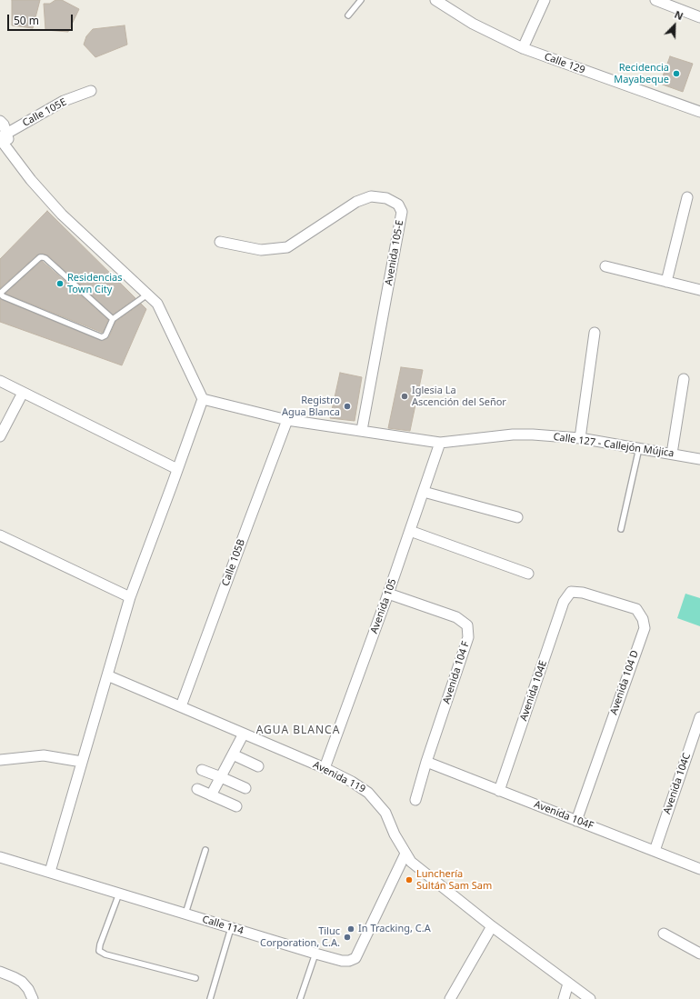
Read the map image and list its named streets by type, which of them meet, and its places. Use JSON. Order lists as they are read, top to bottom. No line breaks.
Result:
{"streets":{"street":["Calle 129","Calle 105E","Avenida 105-E","Calle 127 - Callejón Mújica","Calle 105B","Avenida 105","Avenida 104 F","Avenida 104 D","Avenida 104E","Avenida 119","Avenida 104C","Avenida 104F","Calle 114"]},"crossings":[["Avenida 105-E","Calle 127 - Callejón Mújica"],["Calle 127 - Callejón Mújica","Calle 105B"],["Calle 127 - Callejón Mújica","Avenida 105"],["Calle 105B","Avenida 119"],["Avenida 105","Avenida 104 F"],["Avenida 105","Avenida 119"],["Avenida 104 F","Avenida 104F"],["Avenida 104 D","Avenida 104E"],["Avenida 104 D","Avenida 104F"],["Avenida 104E","Avenida 104F"],["Avenida 119","Calle 114"],["Avenida 104C","Avenida 104F"]],"districts":["AGUA BLANCA"],"places":["Recidencia Mayabeque","Residencias Town City","Iglesia La Ascención del Señor","Registro Agua Blanca","Lunchería Sultán Sam Sam","In Tracking, C.A","Tiluc Corporation, C.A."],"scale_bar":"50 m","north":"top right"}
